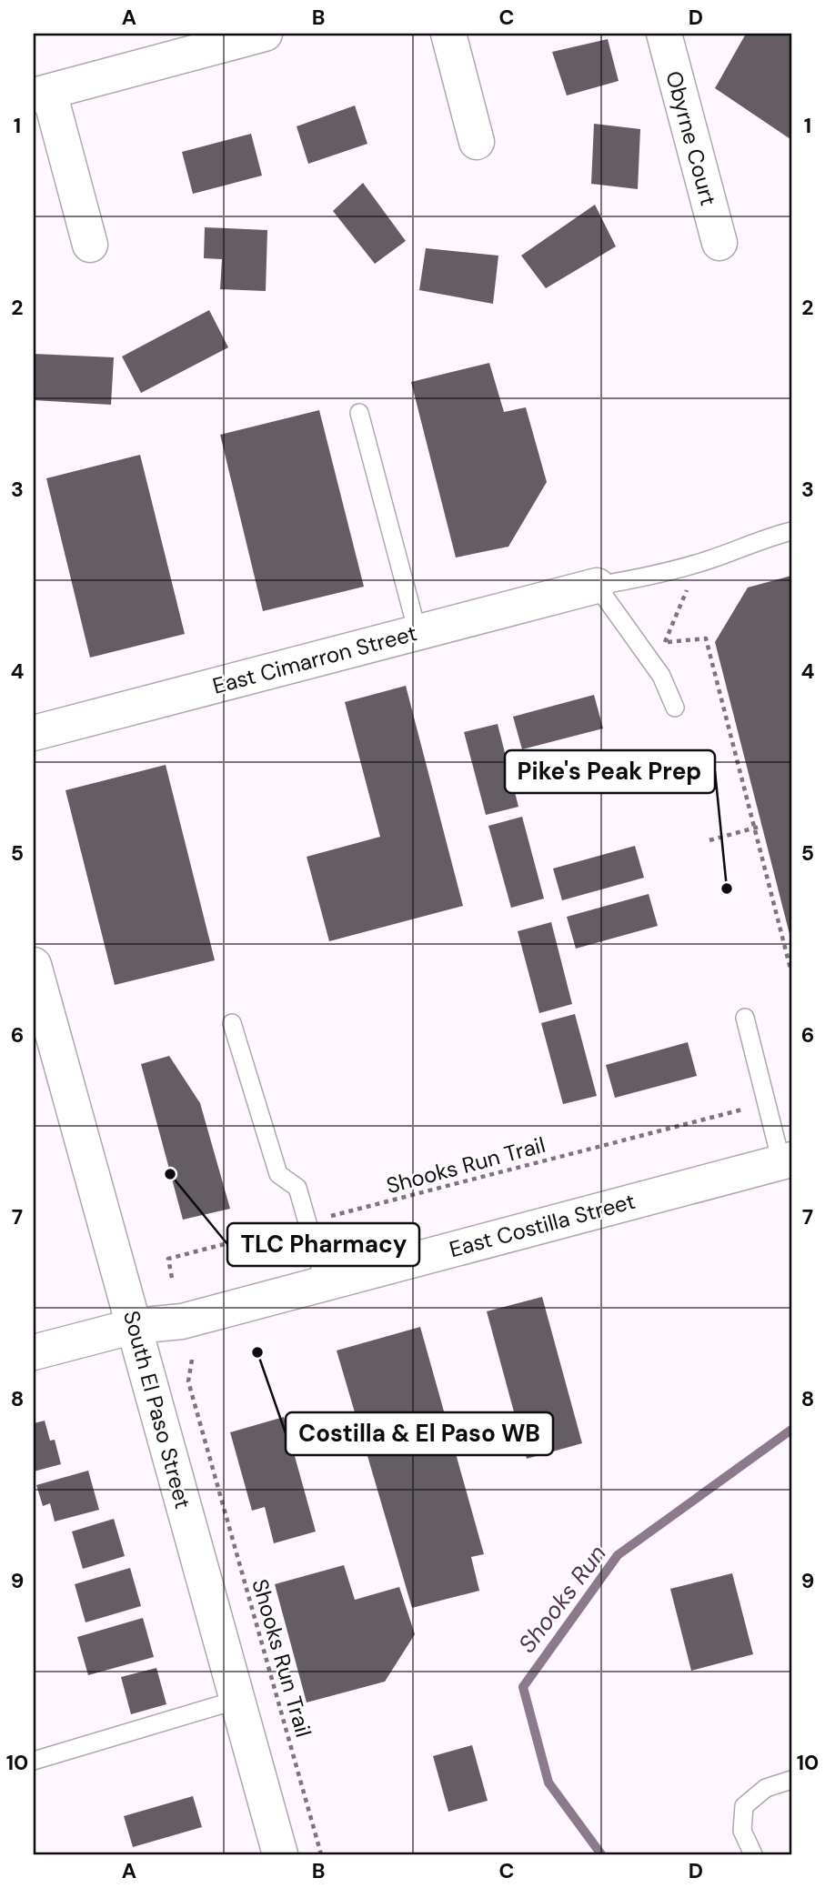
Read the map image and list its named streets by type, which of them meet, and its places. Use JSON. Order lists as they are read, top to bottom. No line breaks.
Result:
{"streets":{"street":["Obyrne Court","East Cimarron Street","East Costilla Street","South El Paso Street"],"path":["Shooks Run Trail"]},"crossings":[["East Costilla Street","South El Paso Street"]],"water":["Shooks Run"],"places":["Pike's Peak Prep","TLC Pharmacy","Costilla & El Paso WB"],"grid":{"columns":["A","B","C","D"],"rows":["1","2","3","4","5","6","7","8","9","10"]}}
